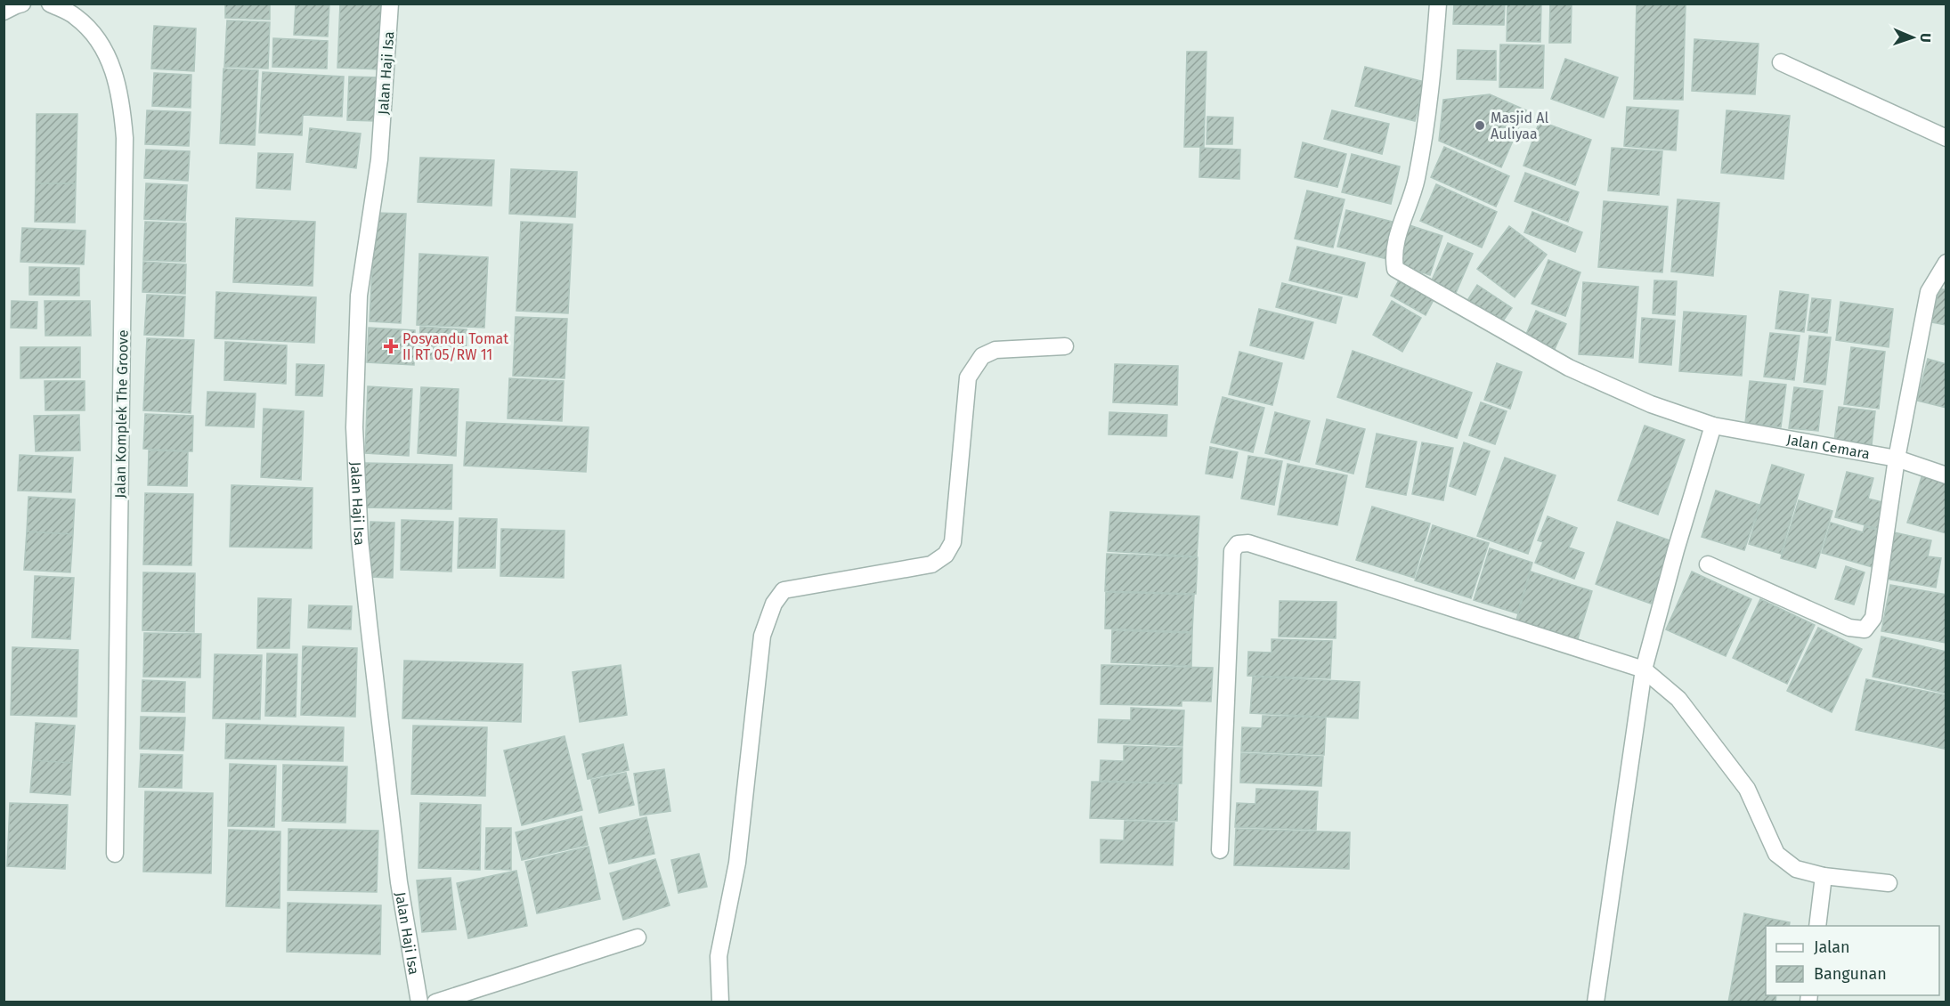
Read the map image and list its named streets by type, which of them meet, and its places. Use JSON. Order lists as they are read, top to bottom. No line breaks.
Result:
{"streets":{"street":["Jalan Haji Isa","Jalan Komplek The Groove","Jalan Cemara"]},"places":{"other":["Masjid Al Auliyaa"],"health":["Posyandu Tomat II RT 05/RW 11"]},"legend":["Jalan","Bangunan"],"north":"right"}
